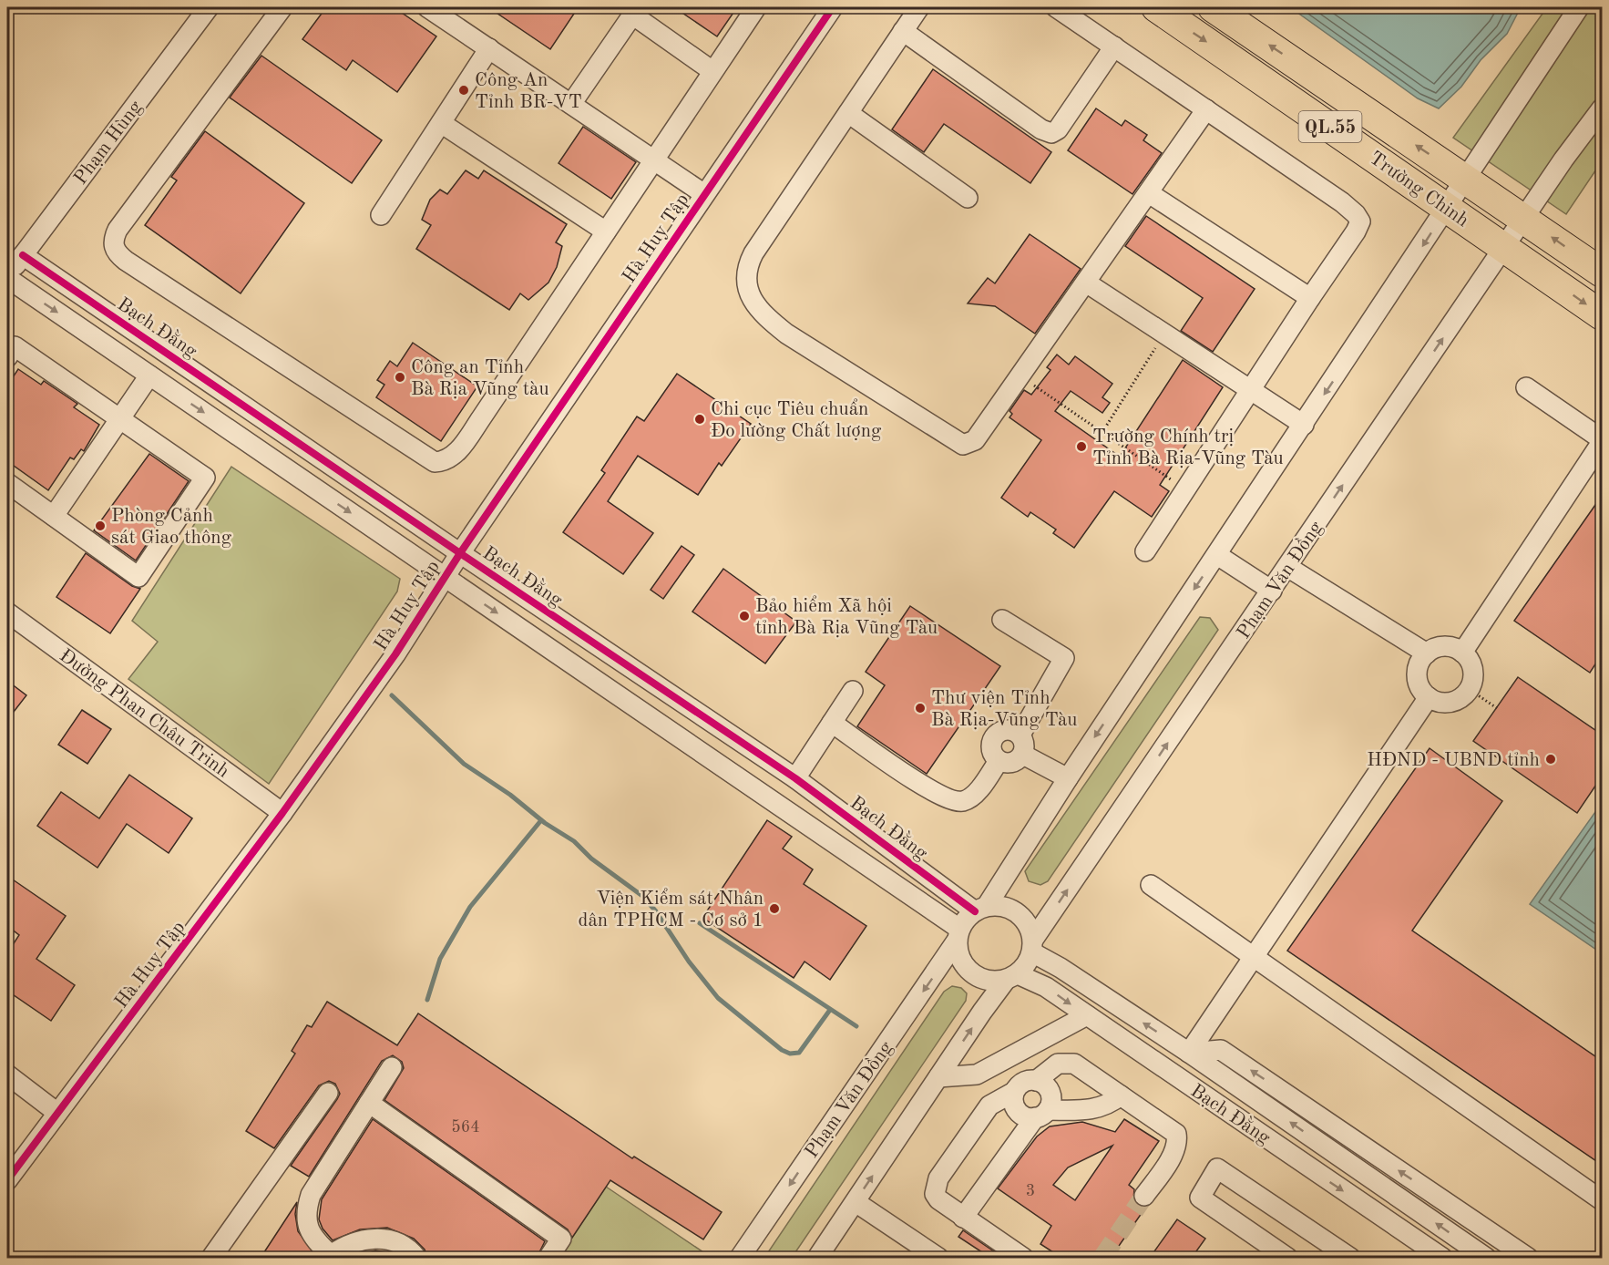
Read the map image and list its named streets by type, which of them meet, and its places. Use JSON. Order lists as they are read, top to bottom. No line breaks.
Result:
{"streets":{"highway":["QL.55","Trường Chinh"],"street":["Phạm Hùng","Hà Huy Tập","Bạch Đằng","Phạm Văn Đồng","Đường Phan Châu Trinh"]},"crossings":[["Phạm Hùng","Bạch Đằng"],["Trường Chinh","Phạm Văn Đồng"],["Hà Huy Tập","Bạch Đằng"],["Hà Huy Tập","Đường Phan Châu Trinh"],["Bạch Đằng","Phạm Văn Đồng"]],"places":["Công An Tỉnh BR-VT","Công an Tỉnh Bà Rịa Vũng tàu","Chi cục Tiêu chuẩn Đo lường Chất lượng","Trường Chính trị Tỉnh Bà Rịa-Vũng Tàu","Phòng Cảnh sát Giao thông","Bảo hiểm Xã hội tỉnh Bà Rịa Vũng Tàu","Thư viện Tỉnh Bà Rịa-Vũng Tàu","HĐND - UBND tỉnh","Viện Kiểm sát Nhân dân TPHCM - Cơ sở 1"],"house_numbers":["564","3"]}
